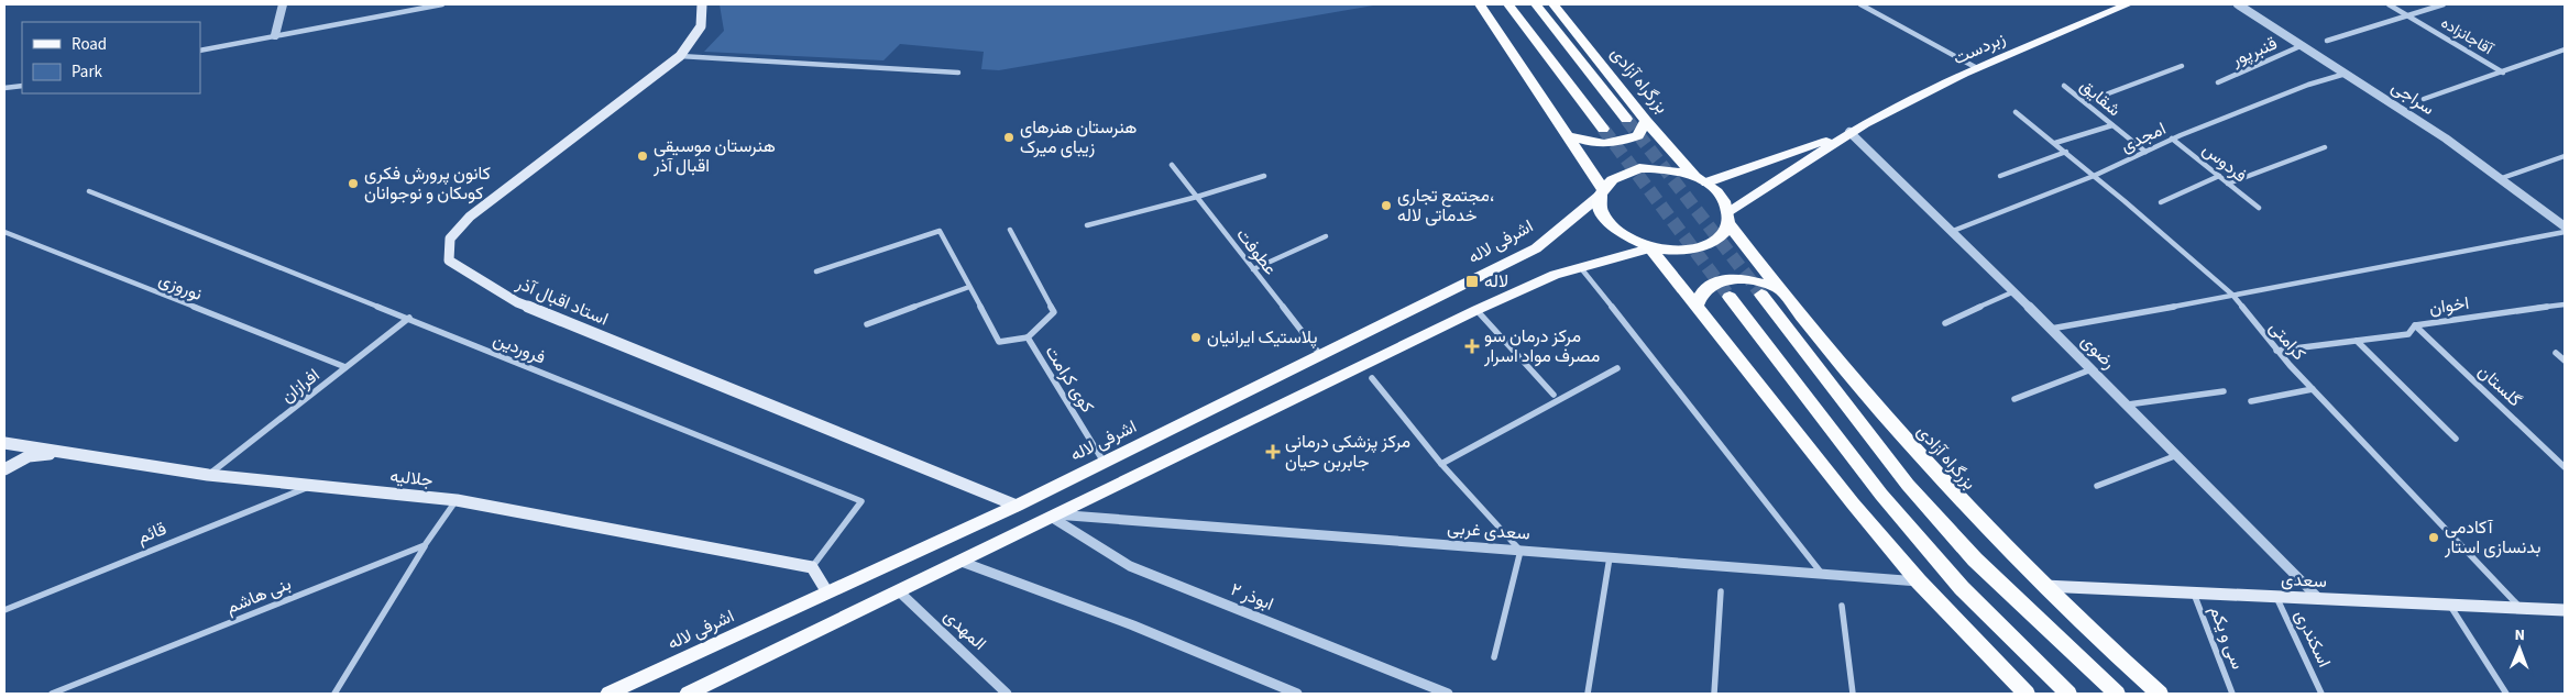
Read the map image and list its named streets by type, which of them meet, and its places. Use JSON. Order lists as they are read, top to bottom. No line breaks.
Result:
{"streets":{"highway":["بزرگراه آزادی"],"main road":["زبردست","اشرفی لاله","استاد اقبال آذر","جلالیه","سعدی"],"street":["آقاجانزاده","قنبرپور","شقایق","سراجی","امجدی","فردوس","عطوفت","نوروزی","اخوان","کرامتی","فروردین","رضوی","کوی کرامت","افرازان","گلستان","سعدی غربی","قائم","بنی هاشم","ابوذر ۲","المهدی","سی و یکم","اسکندری"]},"crossings":[["زبردست","بزرگراه آزادی"],["زبردست","اشرفی لاله"],["زبردست","رضوی"],["قنبرپور","سراجی"],["بزرگراه آزادی","اشرفی لاله"],["بزرگراه آزادی","سعدی"],["شقایق","امجدی"],["سراجی","امجدی"],["امجدی","فردوس"],["امجدی","کرامتی"],["امجدی","رضوی"],["اشرفی لاله","عطوفت"],["اشرفی لاله","استاد اقبال آذر"],["اشرفی لاله","کوی کرامت"],["نوروزی","افرازان"],["اخوان","کرامتی"],["اخوان","گلستان"],["کرامتی","سعدی"],["فروردین","افرازان"],["فروردین","جلالیه"],["رضوی","سعدی"],["افرازان","جلالیه"],["جلالیه","قائم"],["سعدی غربی","ابوذر ۲"],["سعدی","سی و یکم"],["سعدی","اسکندری"]],"places":{"other":["هنرستان هنرهای زیبای میرک","هنرستان موسیقی اقبال آذر","کانون پرورش فکرى کوىکان و نوجوانان","مجتمع تجاری، خدماتی لاله","پلاستیک ایرانیان","آکادمی بدنسازی استار"],"transit":["لاله"],"health":["مرکز درمان سو مصرف مواد اسرار","مرکز پزشکی درمانی جابربن حیان"]},"legend":["Road","Park"],"north":"top"}
